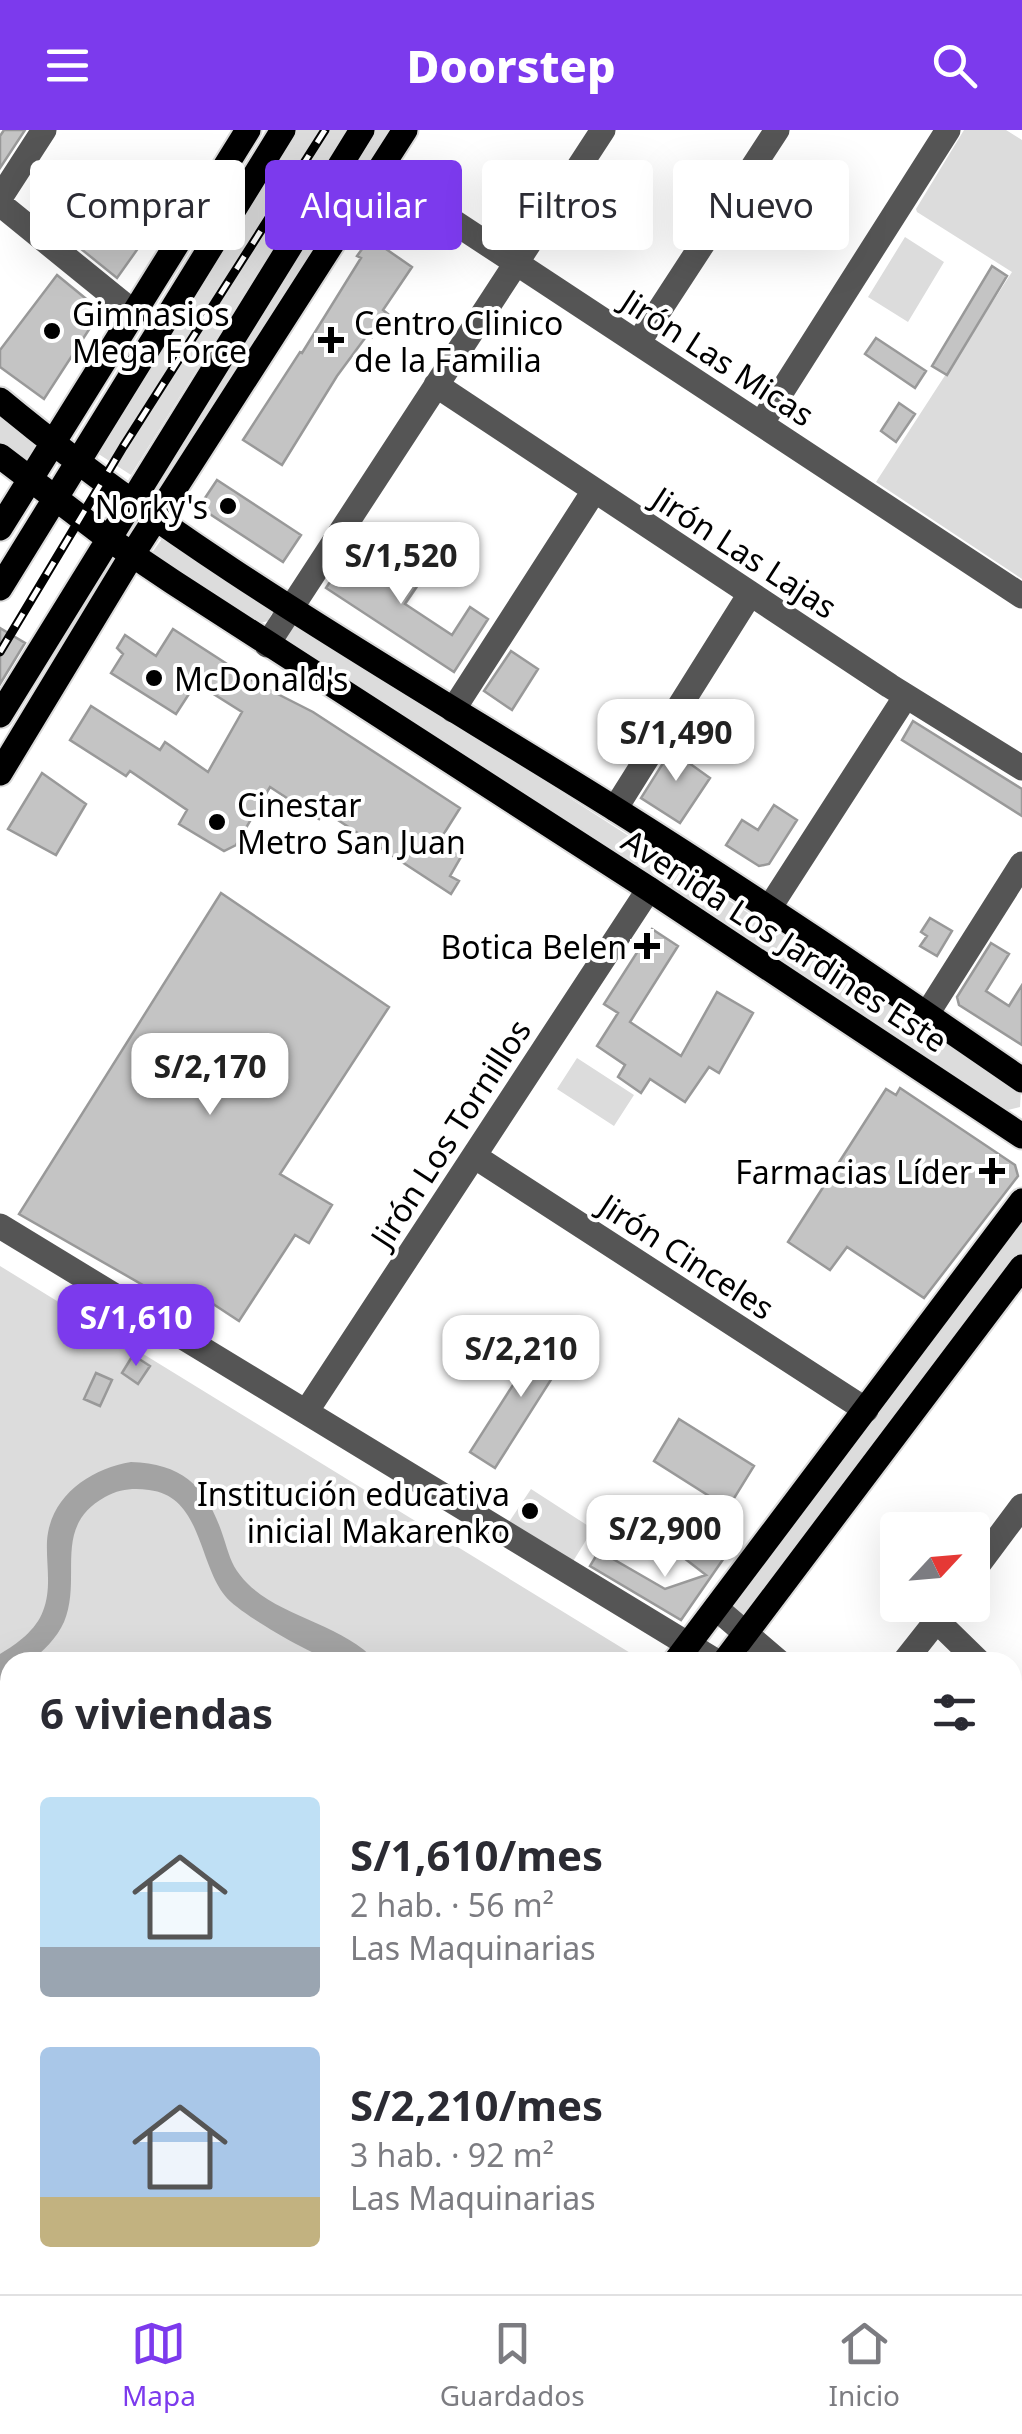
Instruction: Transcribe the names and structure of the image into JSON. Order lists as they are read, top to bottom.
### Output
{
  "streets": {
    "main road": ["Avenida Los Jardines Este"],
    "street": [
      "Jirón Las Micas",
      "Jirón Las Lajas",
      "Jirón Los Tornillos",
      "Jirón Cinceles"
    ]
  },
  "crossings": [
    ["Avenida Los Jardines Este", "Jirón Los Tornillos"],
    ["Jirón Los Tornillos", "Jirón Cinceles"]
  ],
  "places": {
    "other": [
      "Gimnasios Mega Force",
      "Norky's",
      "McDonald's",
      "Cinestar Metro San Juan",
      "Institución educativa inicial Makarenko"
    ],
    "health": ["Centro Clinico de la Familia", "Botica Belen", "Farmacias Líder"]
  },
  "north": "top right",
  "page": {
    "header": "Doorstep",
    "chip": [
      "Comprar",
      "Alquilar",
      "Filtros",
      "Nuevo"
    ],
    "price": [
      "S/1,520",
      "S/1,490",
      "S/2,170",
      "S/1,610",
      "S/2,210",
      "S/2,900"
    ],
    "heading": "6 viviendas",
    "list": [
      {
        "name": "S/1,610/mes",
        "note": "2 hab. · 56 m² · Las Maquinarias"
      },
      {
        "name": "S/2,210/mes",
        "note": "3 hab. · 92 m² · Las Maquinarias"
      }
    ],
    "tabs": ["Mapa", "Guardados", "Inicio"]
  }
}
